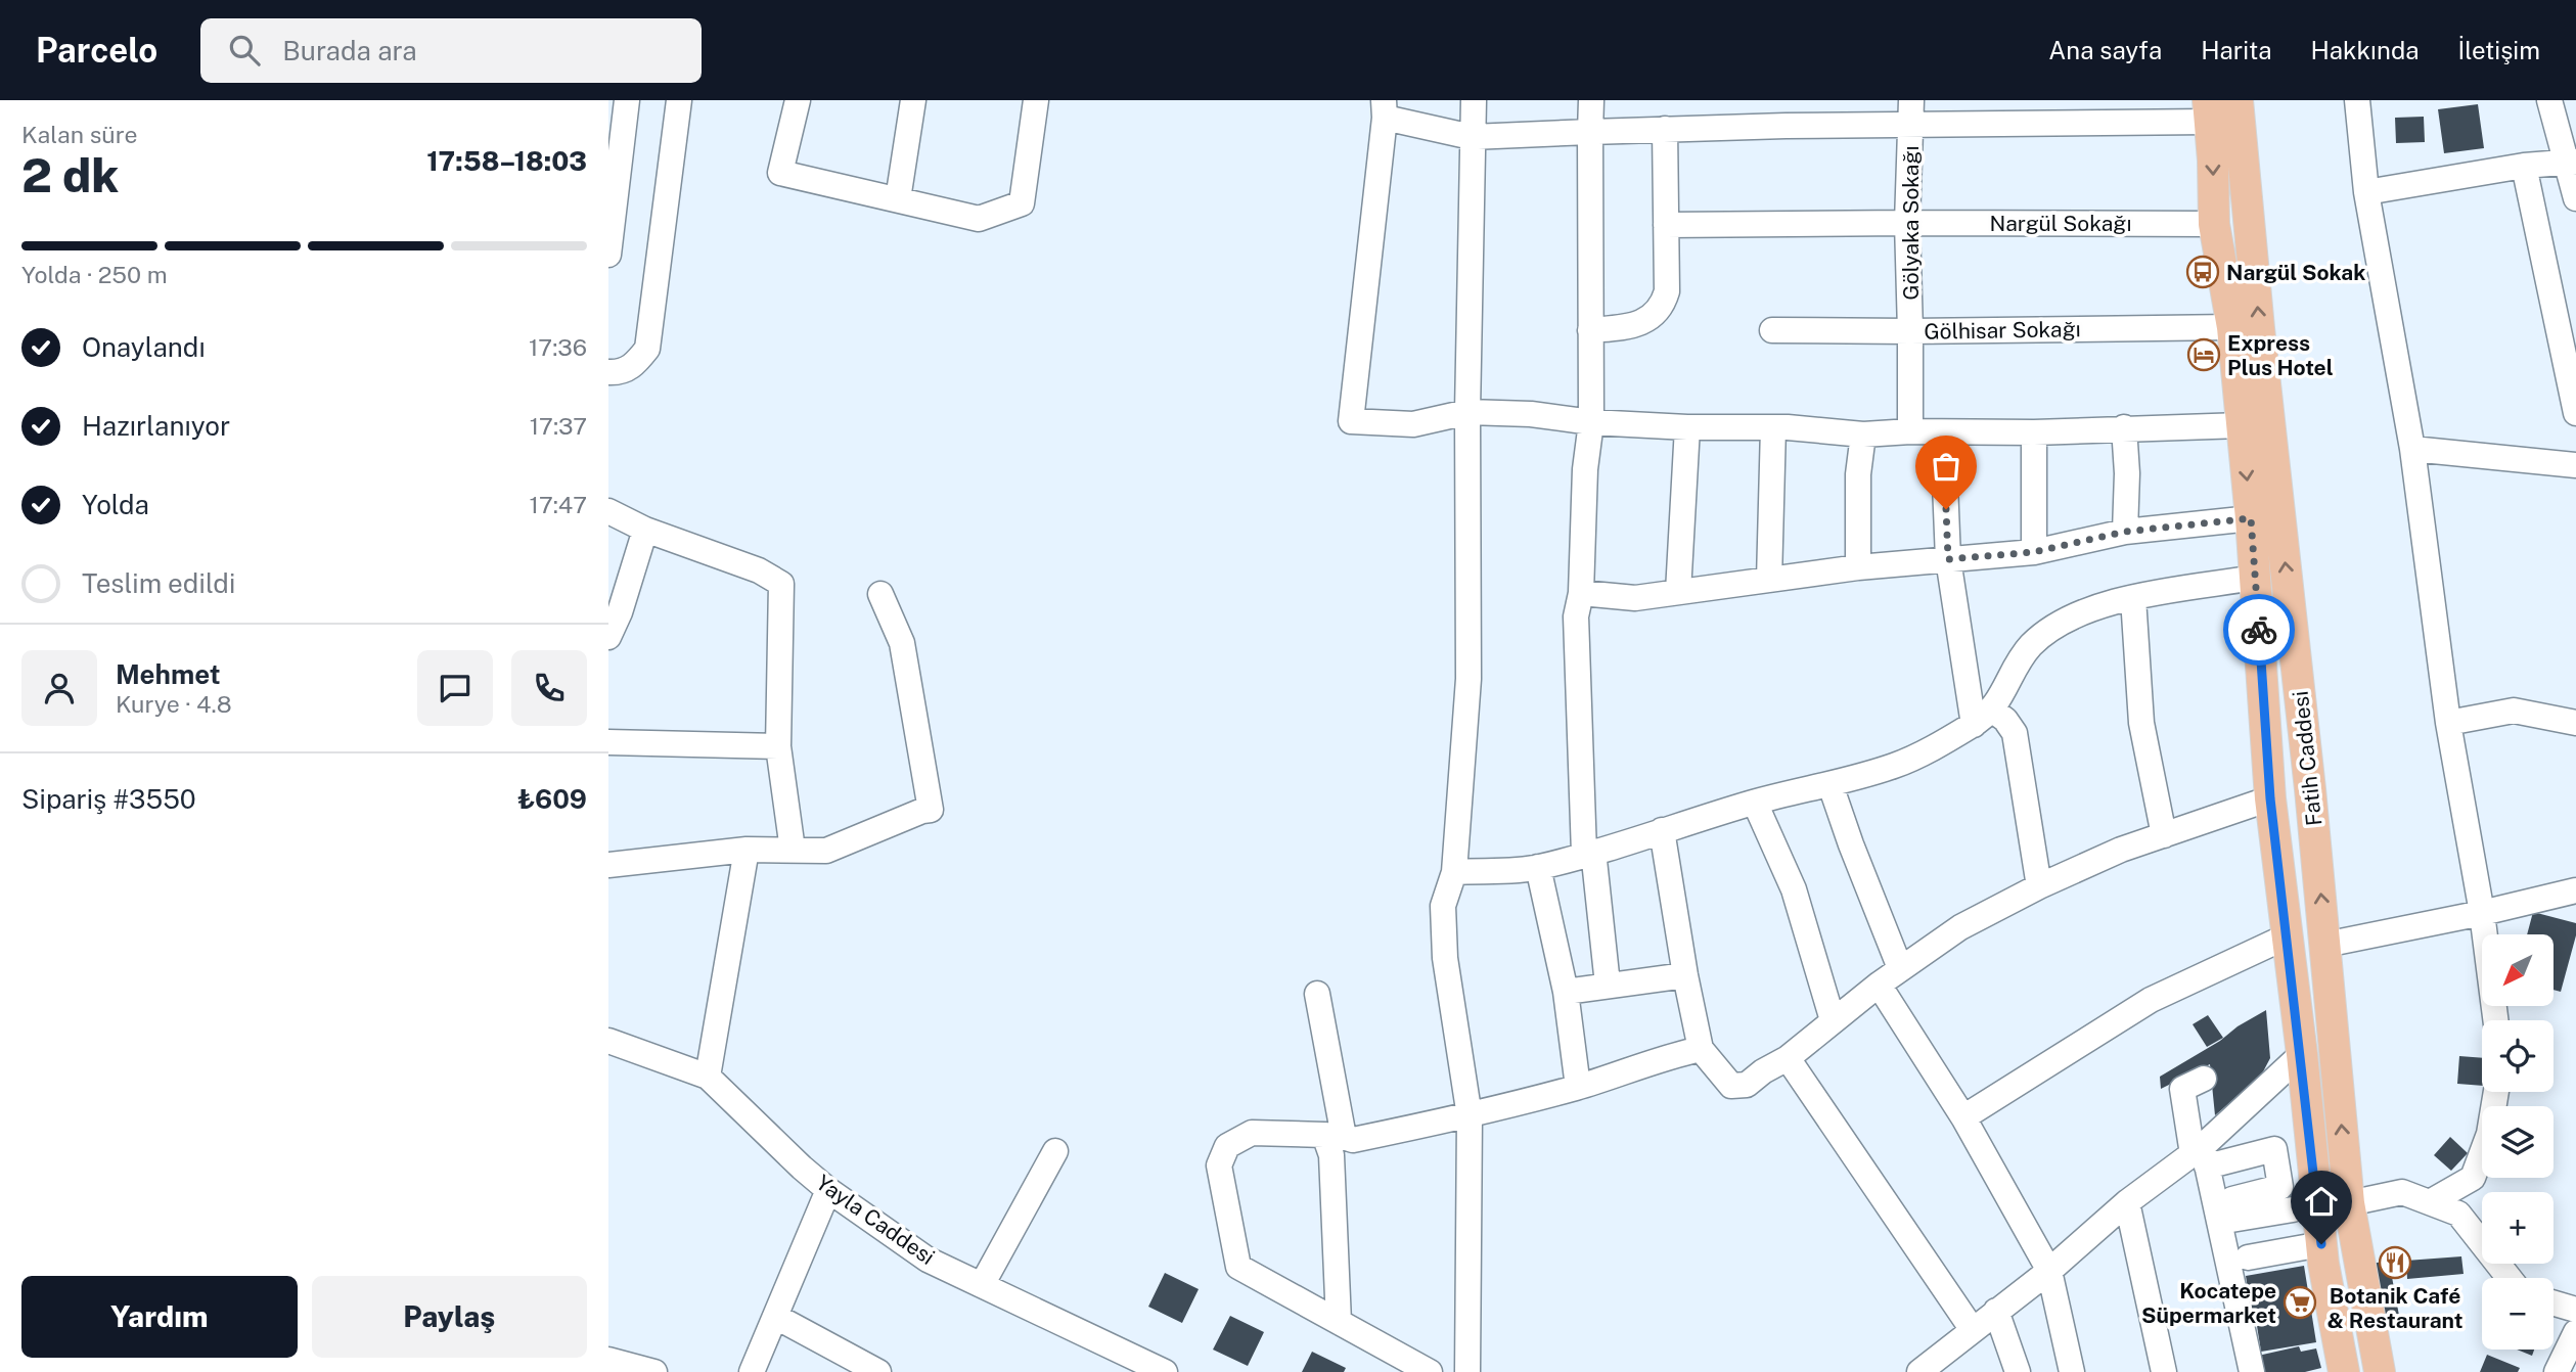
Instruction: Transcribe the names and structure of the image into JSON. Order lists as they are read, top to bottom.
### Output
{
  "streets": {
    "main road": ["Fatih Caddesi"],
    "street": [
      "Gölyaka Sokağı",
      "Nargül Sokağı",
      "Gölhisar Sokağı",
      "Yayla Caddesi"
    ]
  },
  "crossings": [
    ["Gölyaka Sokağı", "Nargül Sokağı"],
    ["Gölyaka Sokağı", "Gölhisar Sokağı"],
    ["Nargül Sokağı", "Fatih Caddesi"],
    ["Gölhisar Sokağı", "Fatih Caddesi"]
  ],
  "places": {
    "bus stop": ["Nargül Sokak"],
    "hotel": ["Express Plus Hotel"],
    "restaurant": ["Botanik Café & Restaurant"],
    "supermarket": ["Kocatepe Süpermarket"]
  },
  "north": "bottom left",
  "page": {
    "header": "Parcelo",
    "search": "Burada ara",
    "nav": [
      "Ana sayfa",
      "Harita",
      "Hakkında",
      "İletişim"
    ],
    "heading": ["2 dk", "Kalan süre", "17:58–18:03"],
    "panel": [
      "Mehmet",
      "Kurye · 4.8",
      "Sipariş #3550",
      "₺609"
    ],
    "bar": "Yolda · 250 m",
    "list": [
      ["Onaylandı", "17:36"],
      ["Hazırlanıyor", "17:37"],
      ["Yolda", "17:47"],
      "Teslim edildi"
    ],
    "map_buttons": ["+", "−"],
    "buttons": ["Yardım", "Paylaş"]
  }
}
